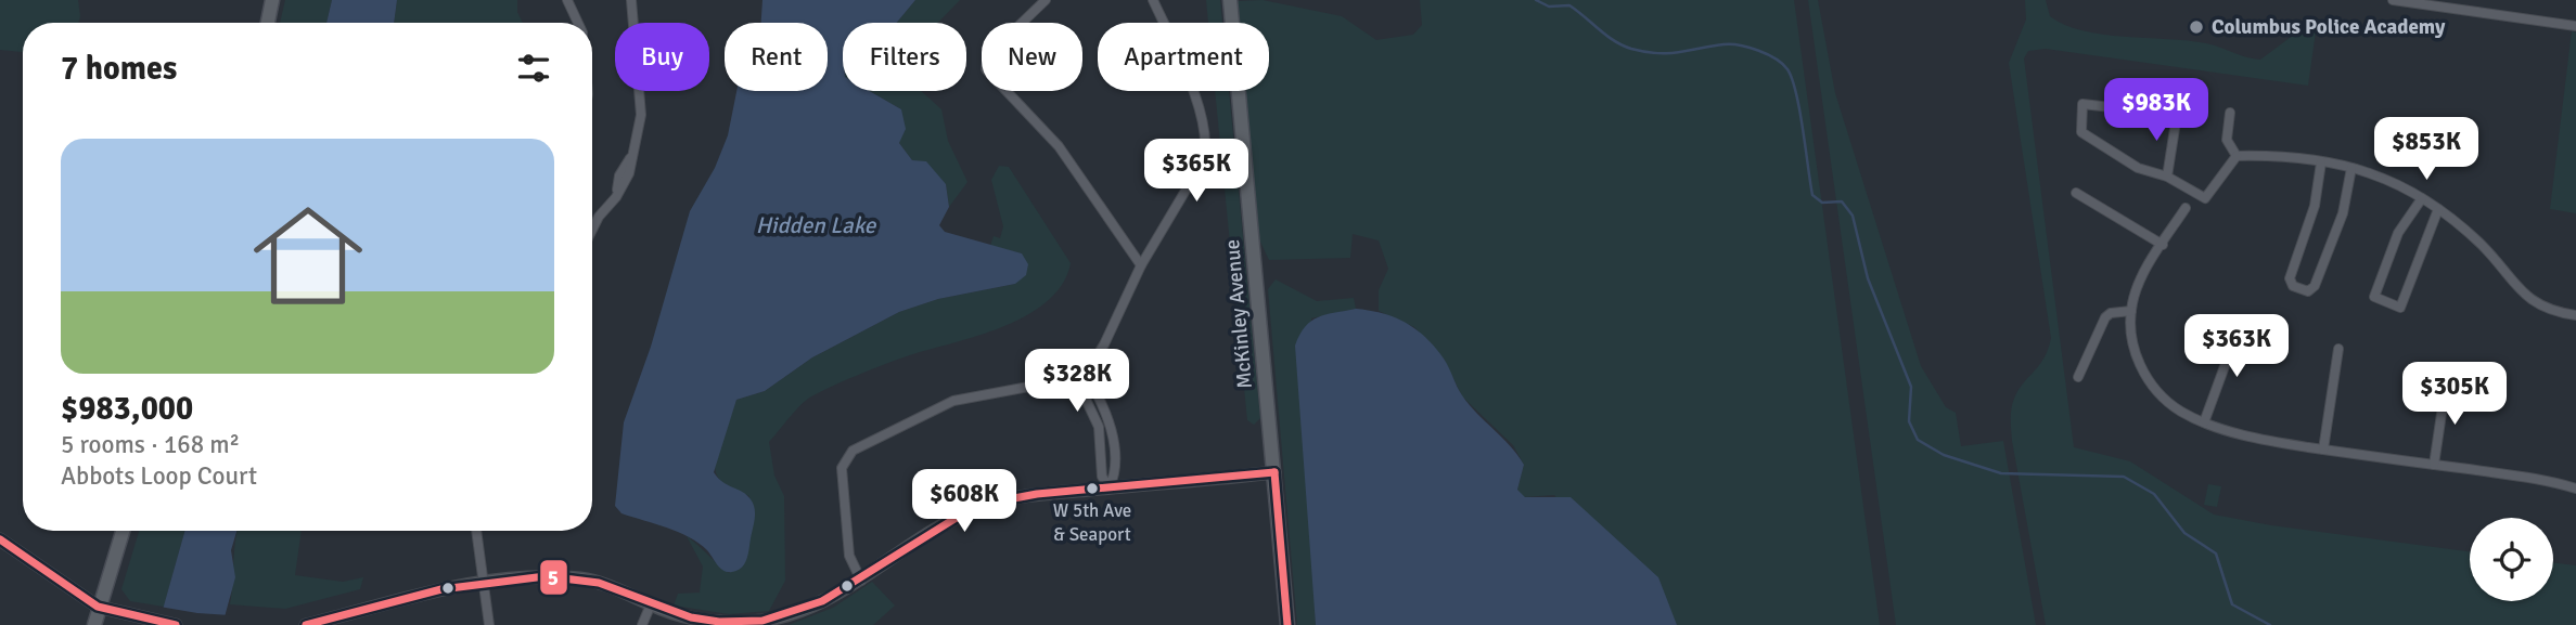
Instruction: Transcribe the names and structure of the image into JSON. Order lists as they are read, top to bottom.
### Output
{
  "streets": {
    "main road": ["McKinley Avenue"]
  },
  "water": ["Hidden Lake"],
  "places": ["Columbus Police Academy", "W 5th Ave & Seaport"],
  "lines": ["transit line 5"],
  "page": {
    "chip": [
      "Buy",
      "Rent",
      "Filters",
      "New",
      "Apartment"
    ],
    "heading": "7 homes",
    "price": [
      "$983K",
      "$853K",
      "$365K",
      "$363K",
      "$328K",
      "$305K",
      "$608K"
    ],
    "list": [
      {
        "name": "$983,000",
        "note": "5 rooms · 168 m² · Abbots Loop Court"
      }
    ]
  }
}
